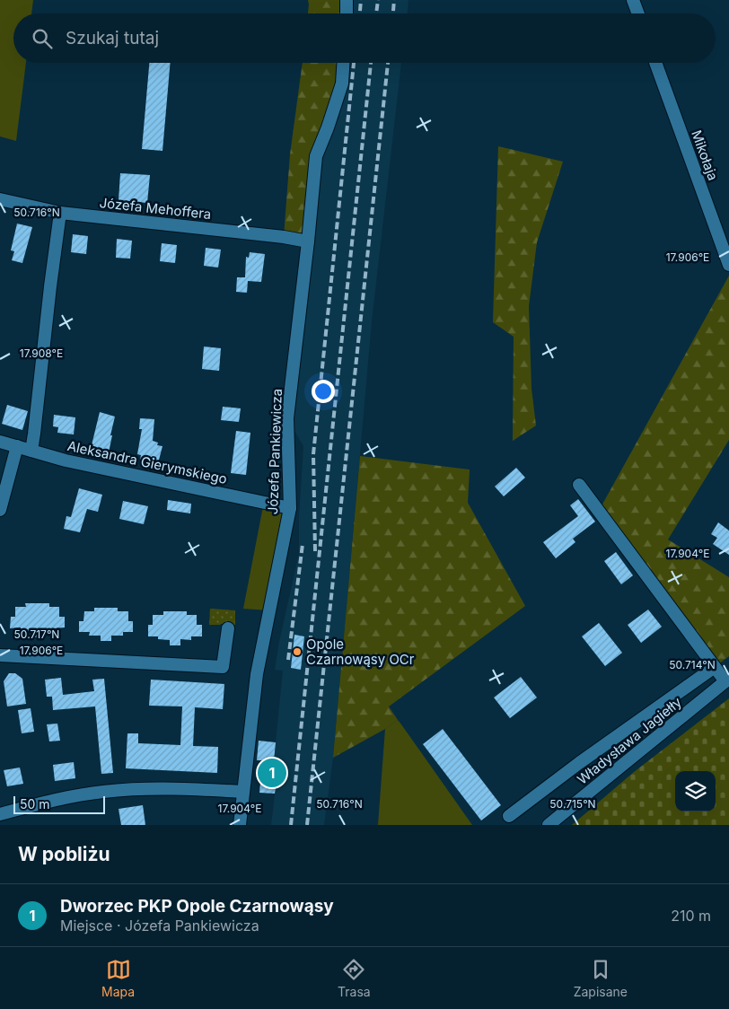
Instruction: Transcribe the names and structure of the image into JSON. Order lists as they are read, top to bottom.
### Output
{
  "streets": {
    "street": [
      "Mikołaja",
      "Józefa Mehoffera",
      "Józefa Pankiewicza",
      "Aleksandra Gierymskiego",
      "Władysława Jagiełły"
    ]
  },
  "crossings": [
    ["Józefa Mehoffera", "Józefa Pankiewicza"],
    ["Józefa Pankiewicza", "Aleksandra Gierymskiego"]
  ],
  "places": ["Opole Czarnowąsy OCr"],
  "scale_bar": "50 m",
  "page": {
    "search": "Szukaj tutaj",
    "pins": "1",
    "scale": "50 m",
    "heading": "W pobliżu",
    "list": [
      {
        "mark": "1",
        "name": "Dworzec PKP Opole Czarnowąsy",
        "note": "Miejsce · Józefa Pankiewicza",
        "value": "210 m"
      }
    ],
    "nav": ["Mapa", "Trasa", "Zapisane"]
  },
  "coordinates": [
    "50.716°N",
    "17.906°E",
    "17.908°E",
    "17.904°E",
    "50.717°N",
    "50.714°N",
    "50.715°N"
  ]
}
